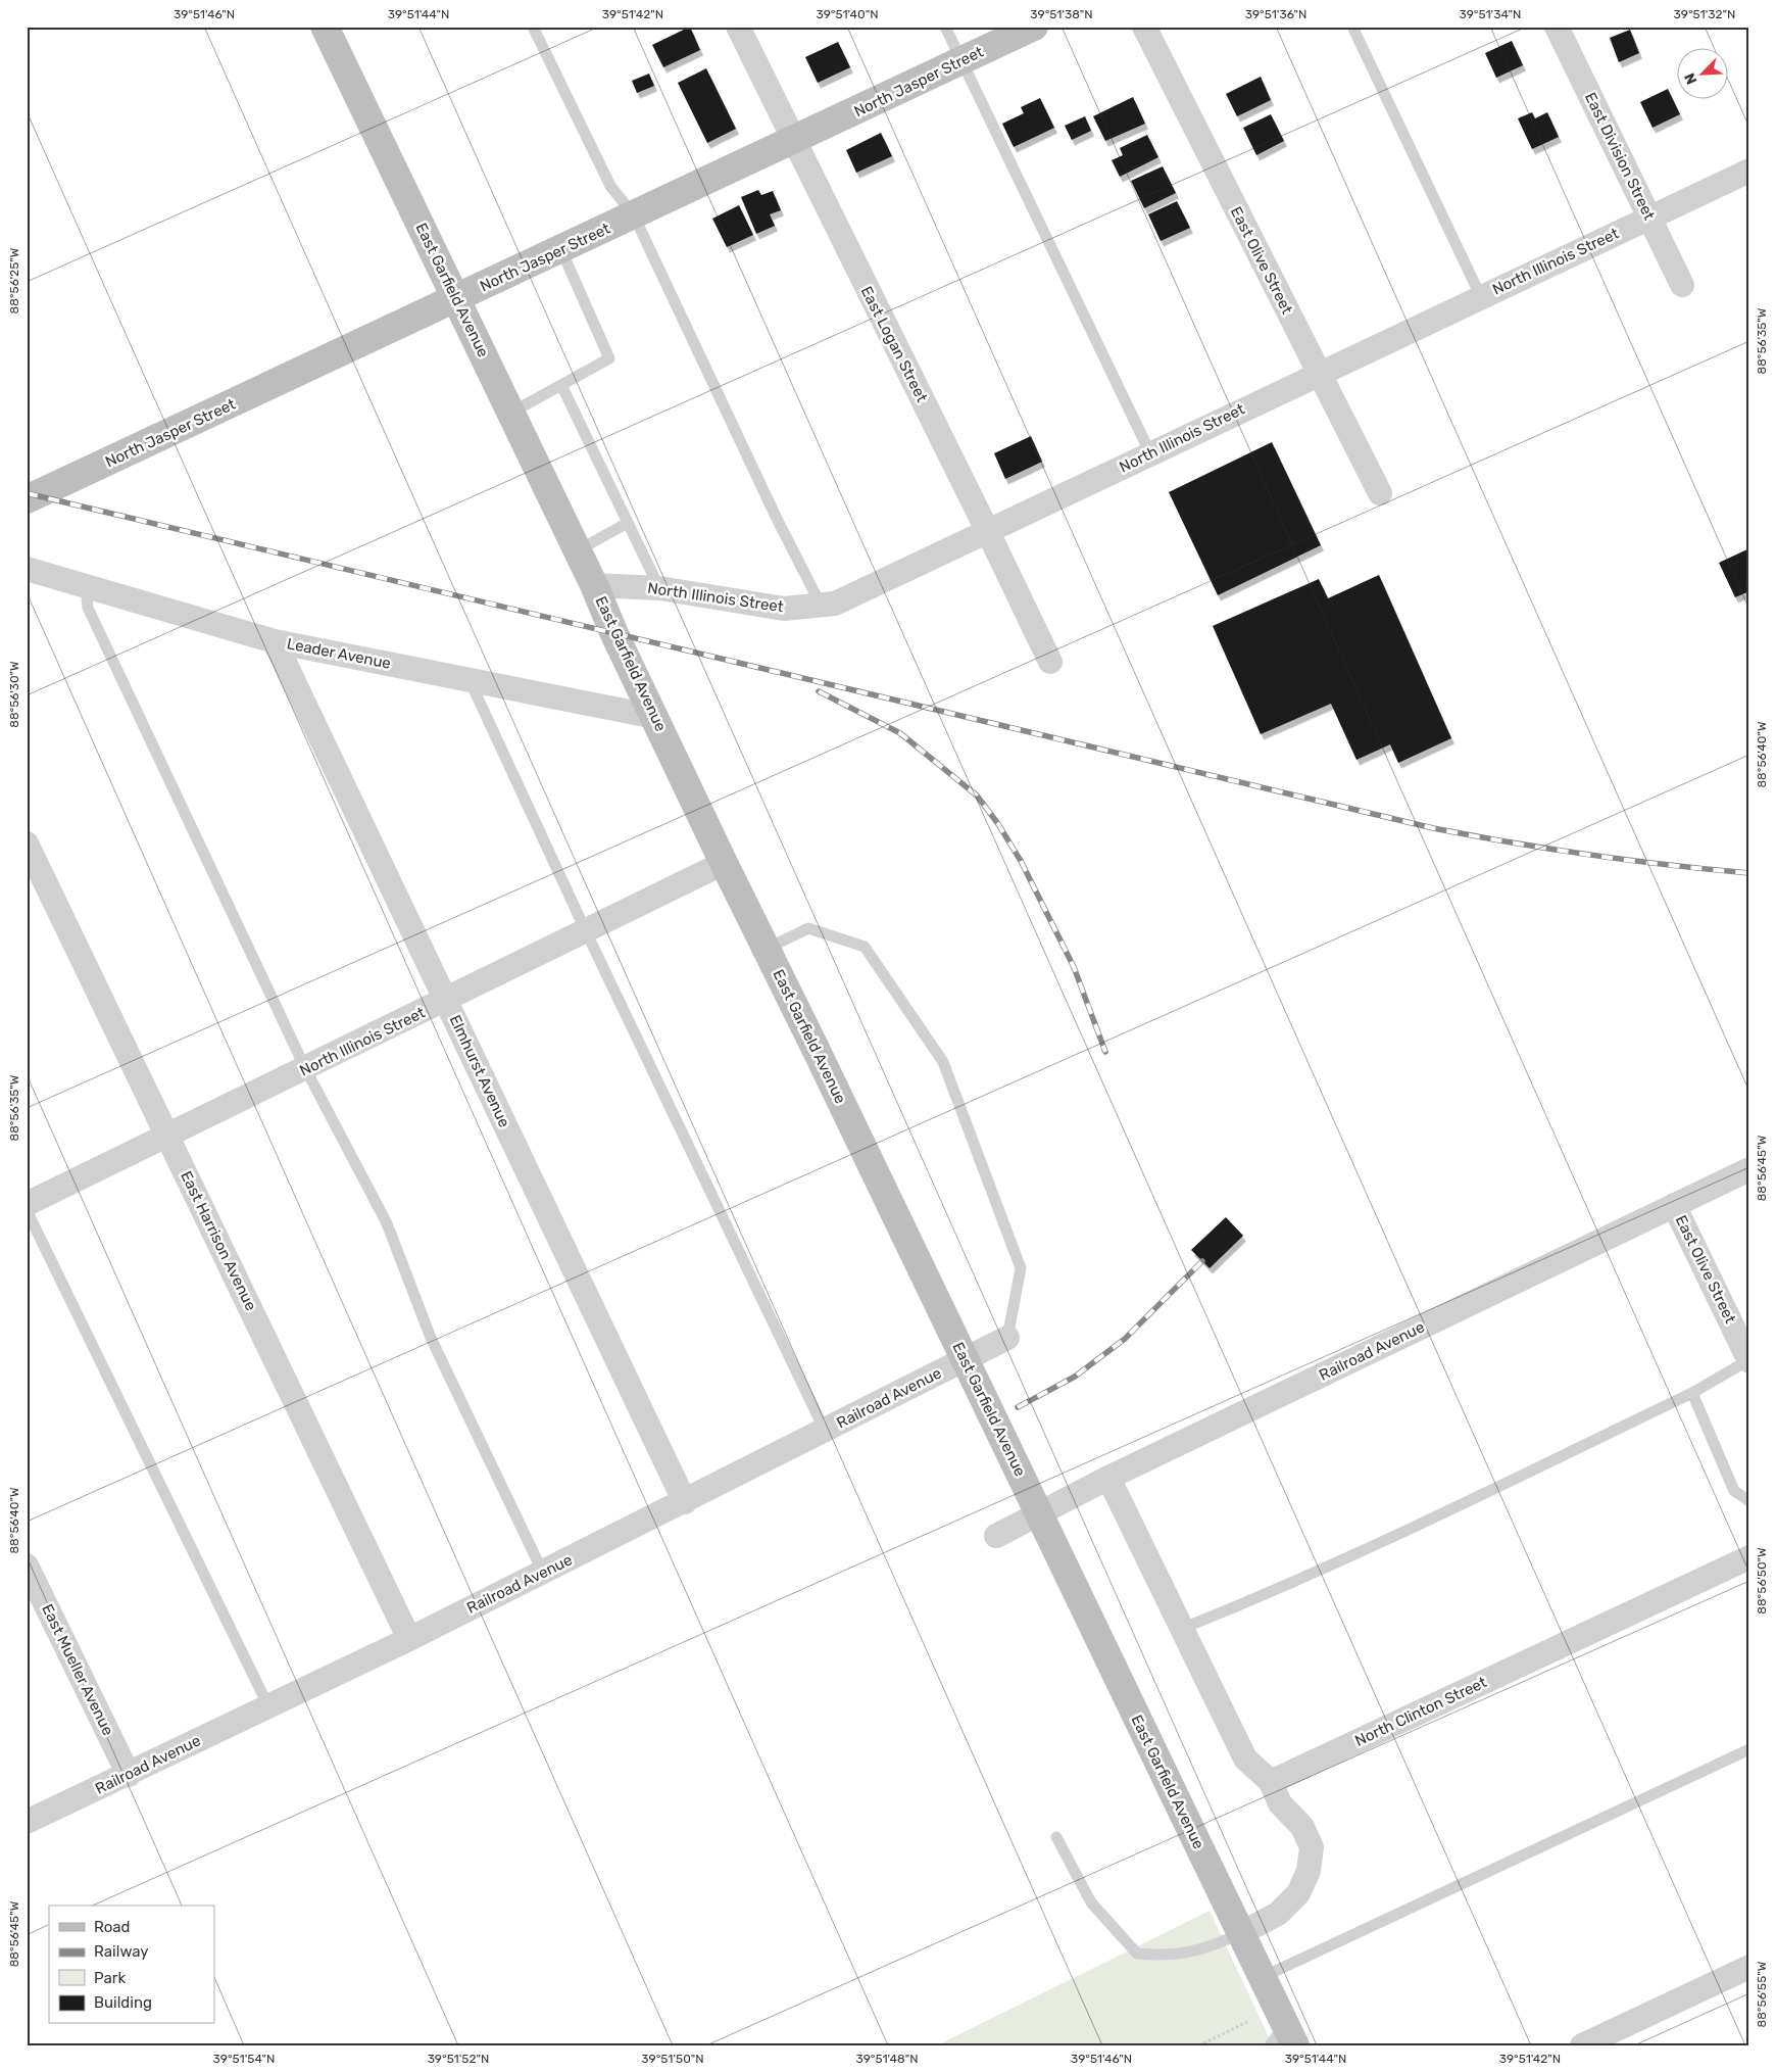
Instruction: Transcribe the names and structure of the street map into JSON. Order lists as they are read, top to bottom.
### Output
{
  "streets": {
    "street": [
      "North Jasper Street",
      "East Division Street",
      "East Olive Street",
      "North Illinois Street",
      "East Garfield Avenue",
      "East Logan Street",
      "Leader Avenue",
      "Elmhurst Avenue",
      "East Harrison Avenue",
      "Railroad Avenue",
      "East Mueller Avenue",
      "North Clinton Street"
    ]
  },
  "crossings": [
    ["North Jasper Street", "East Garfield Avenue"],
    ["North Jasper Street", "East Logan Street"],
    ["East Division Street", "North Illinois Street"],
    ["East Olive Street", "North Illinois Street"],
    ["East Olive Street", "Railroad Avenue"],
    ["North Illinois Street", "East Garfield Avenue"],
    ["North Illinois Street", "East Logan Street"],
    ["North Illinois Street", "Elmhurst Avenue"],
    ["North Illinois Street", "East Harrison Avenue"],
    ["East Garfield Avenue", "Leader Avenue"],
    ["Leader Avenue", "Elmhurst Avenue"],
    ["Elmhurst Avenue", "Railroad Avenue"],
    ["East Harrison Avenue", "Railroad Avenue"],
    ["Railroad Avenue", "East Mueller Avenue"]
  ],
  "legend": [
    "Road",
    "Railway",
    "Park",
    "Building"
  ],
  "north": "bottom left",
  "coordinates": [
    "39°51'46\"N",
    "39°51'44\"N",
    "39°51'42\"N",
    "39°51'40\"N",
    "39°51'38\"N",
    "39°51'36\"N",
    "39°51'34\"N",
    "39°51'32\"N",
    "88°56'25\"W",
    "88°56'35\"W",
    "88°56'30\"W",
    "88°56'40\"W",
    "88°56'45\"W",
    "88°56'50\"W",
    "88°56'55\"W",
    "39°51'54\"N",
    "39°51'52\"N",
    "39°51'50\"N",
    "39°51'48\"N"
  ]
}
